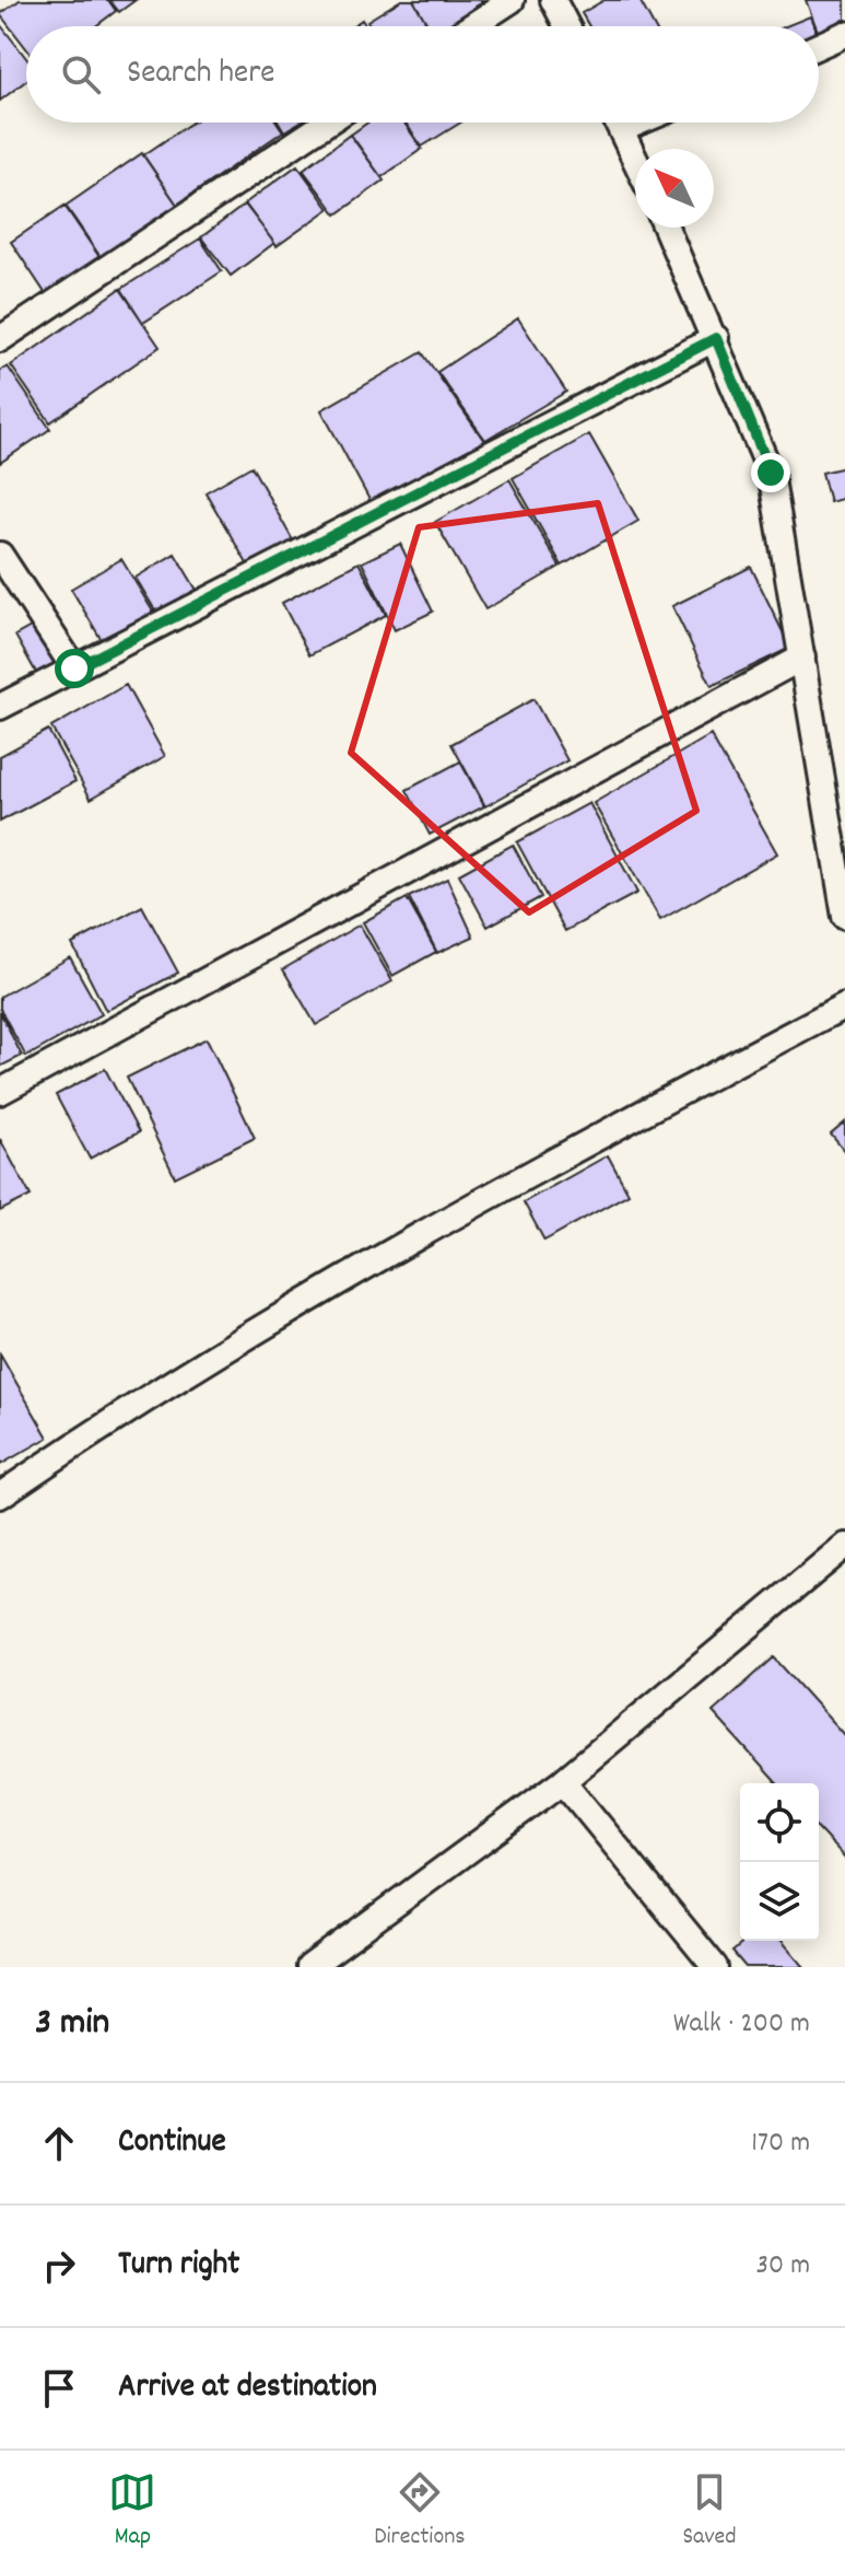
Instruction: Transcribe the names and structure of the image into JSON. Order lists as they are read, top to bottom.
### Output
{
  "north": "top left",
  "page": {
    "search": "Search here",
    "heading": ["3 min", "Walk · 200 m"],
    "list": [
      ["Continue", "170 m"],
      ["Turn right", "30 m"],
      "Arrive at destination"
    ],
    "nav": ["Map", "Directions", "Saved"]
  }
}
